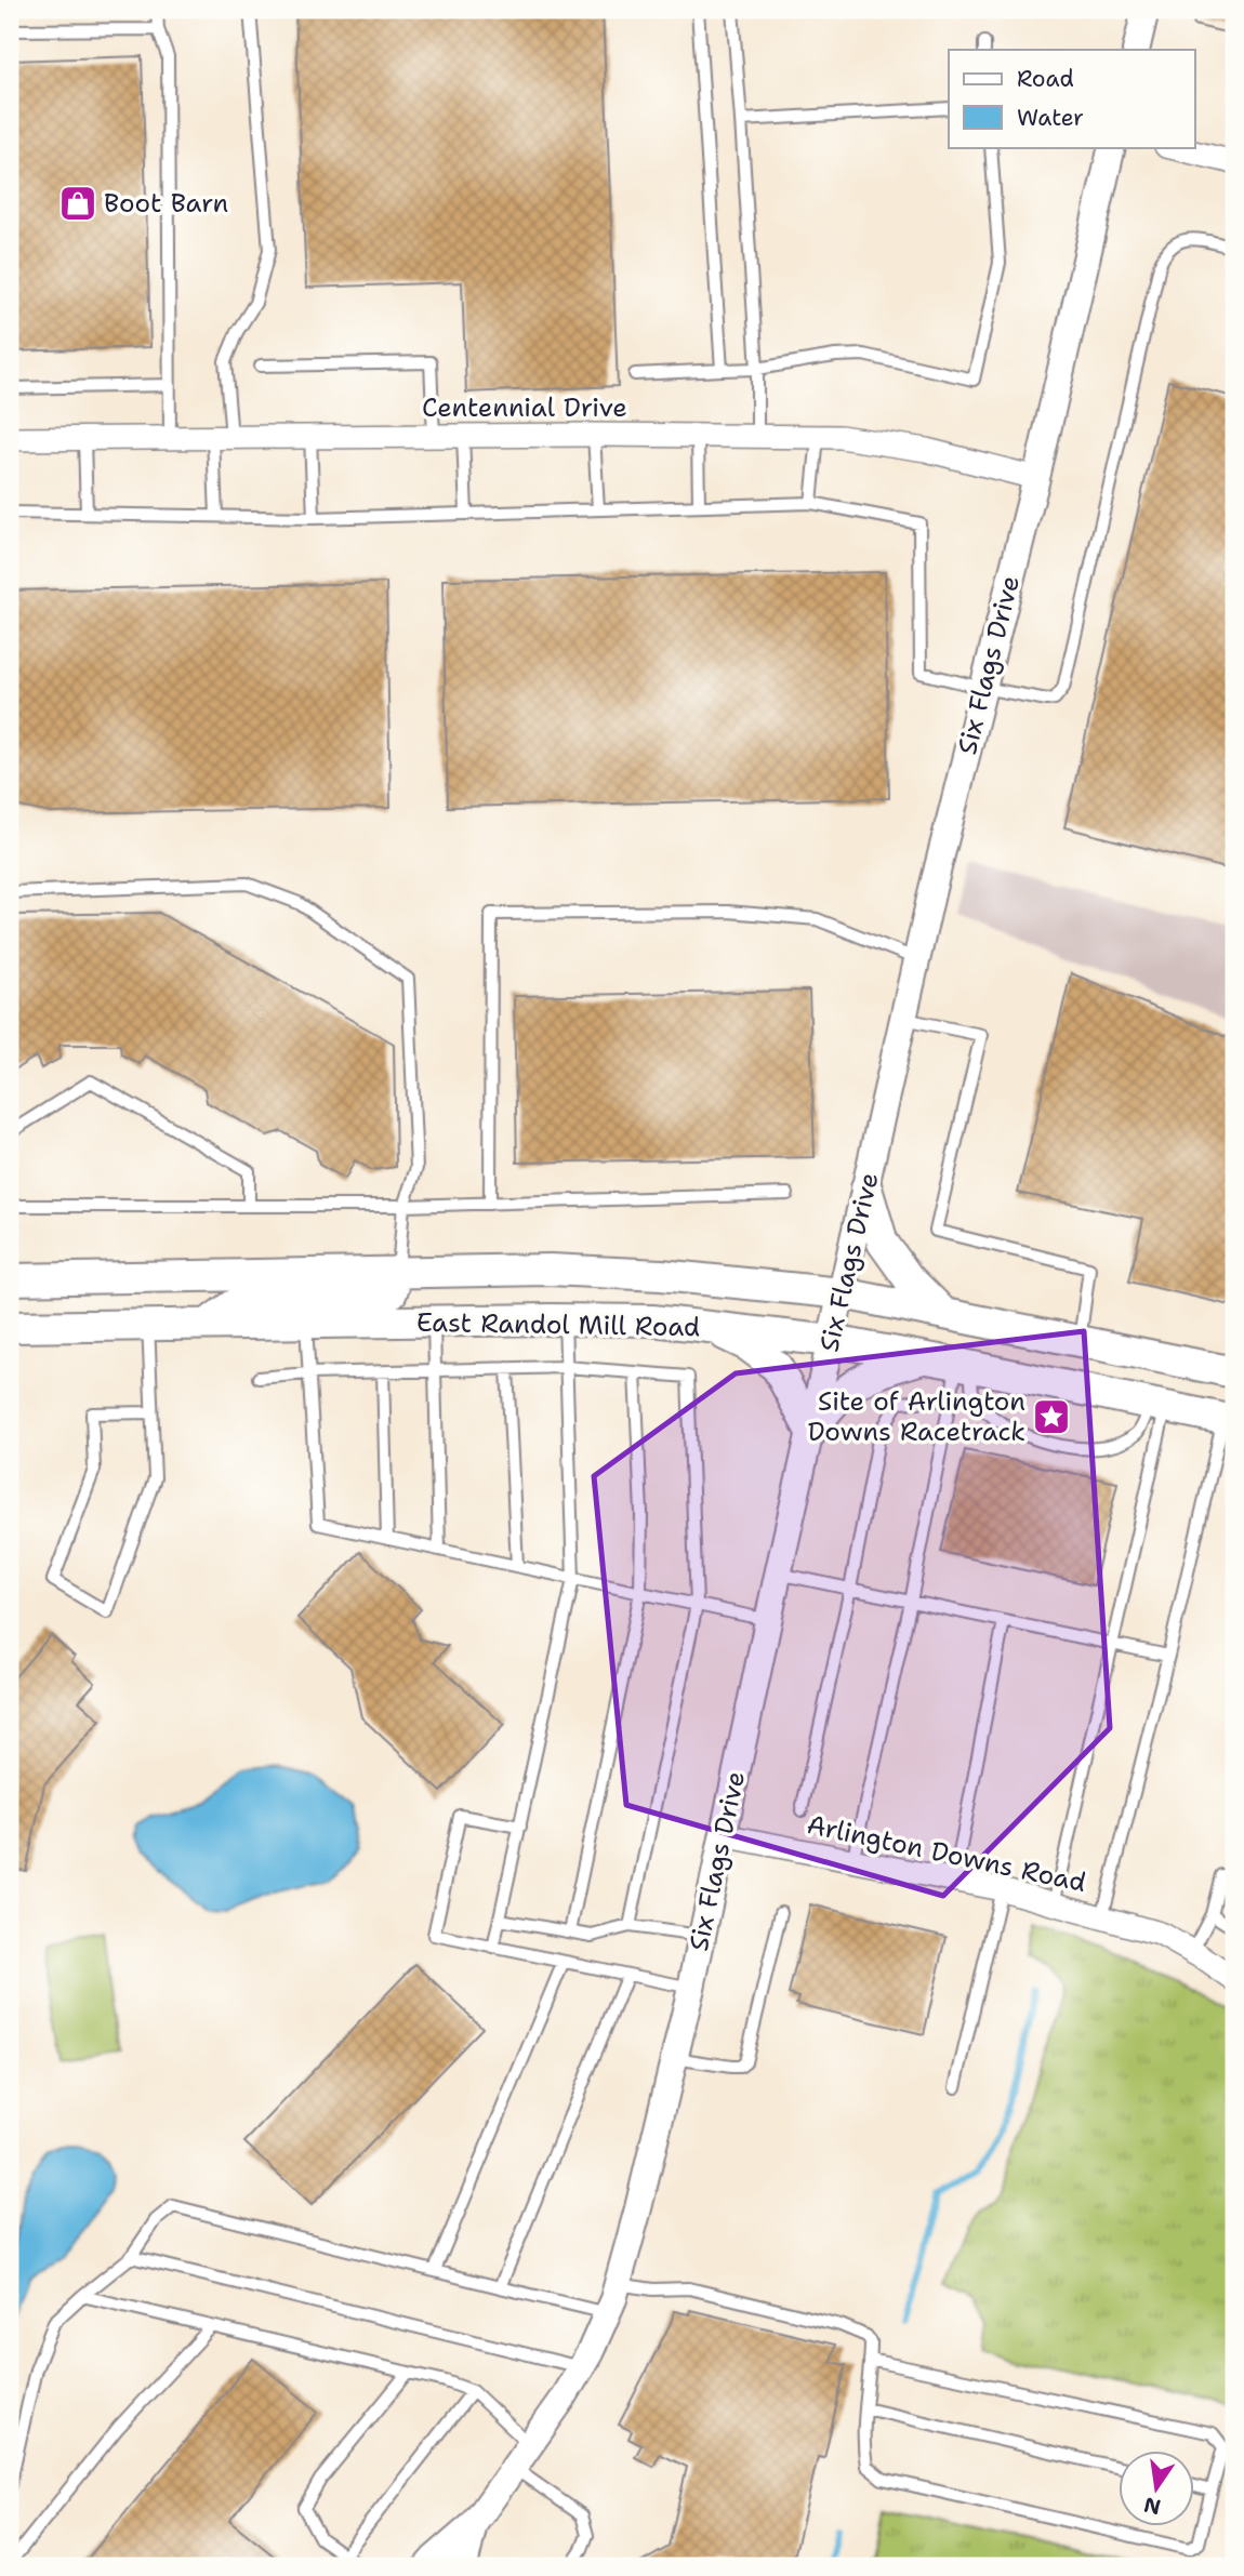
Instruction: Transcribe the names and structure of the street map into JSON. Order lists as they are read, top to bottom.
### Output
{
  "streets": {
    "main road": ["East Randol Mill Road"],
    "street": ["Centennial Drive", "Six Flags Drive", "Arlington Downs Road"]
  },
  "crossings": [
    ["Centennial Drive", "Six Flags Drive"],
    ["Six Flags Drive", "East Randol Mill Road"],
    ["Six Flags Drive", "Arlington Downs Road"]
  ],
  "places": {
    "shop": ["Boot Barn"],
    "place": ["Site of Arlington Downs Racetrack"]
  },
  "legend": ["Road", "Water"],
  "north": "bottom"
}
